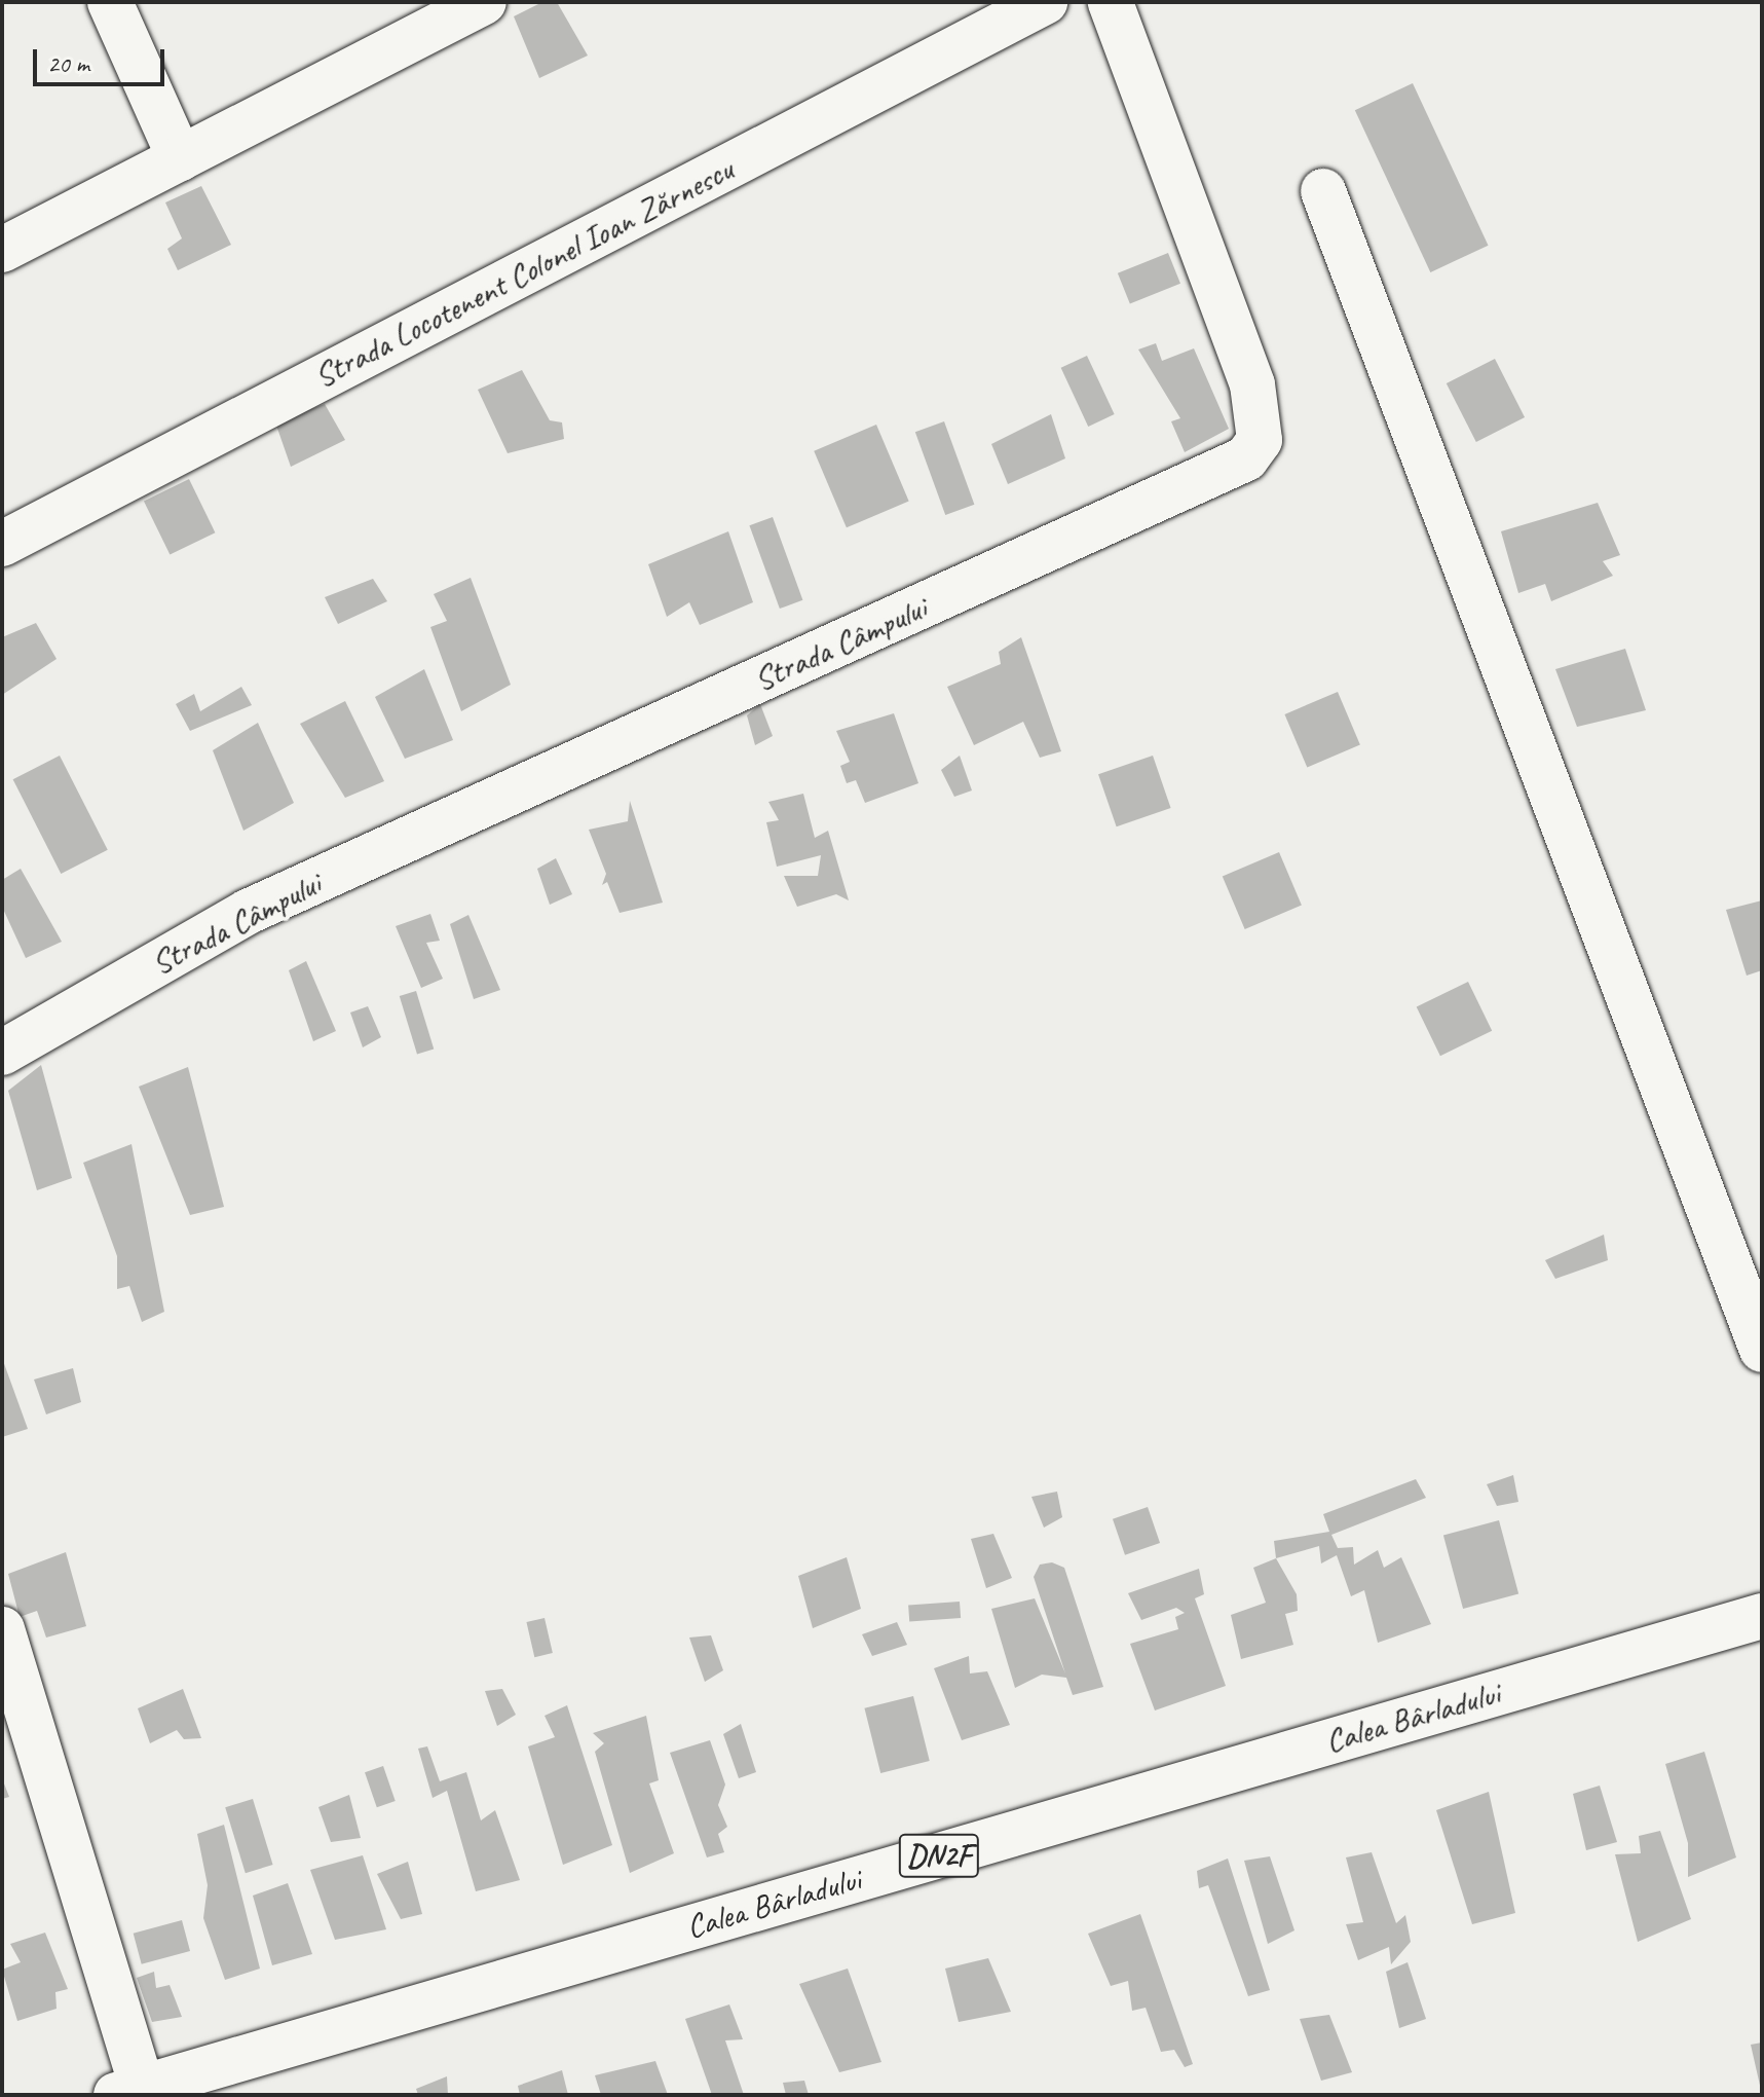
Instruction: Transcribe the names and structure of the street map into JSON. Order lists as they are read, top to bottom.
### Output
{
  "streets": {
    "street": [
      "Strada Locotenent Colonel Ioan Zărnescu",
      "Strada Câmpului",
      "Calea Bârladului",
      "DN2F"
    ]
  },
  "scale_bar": "20 m"
}
